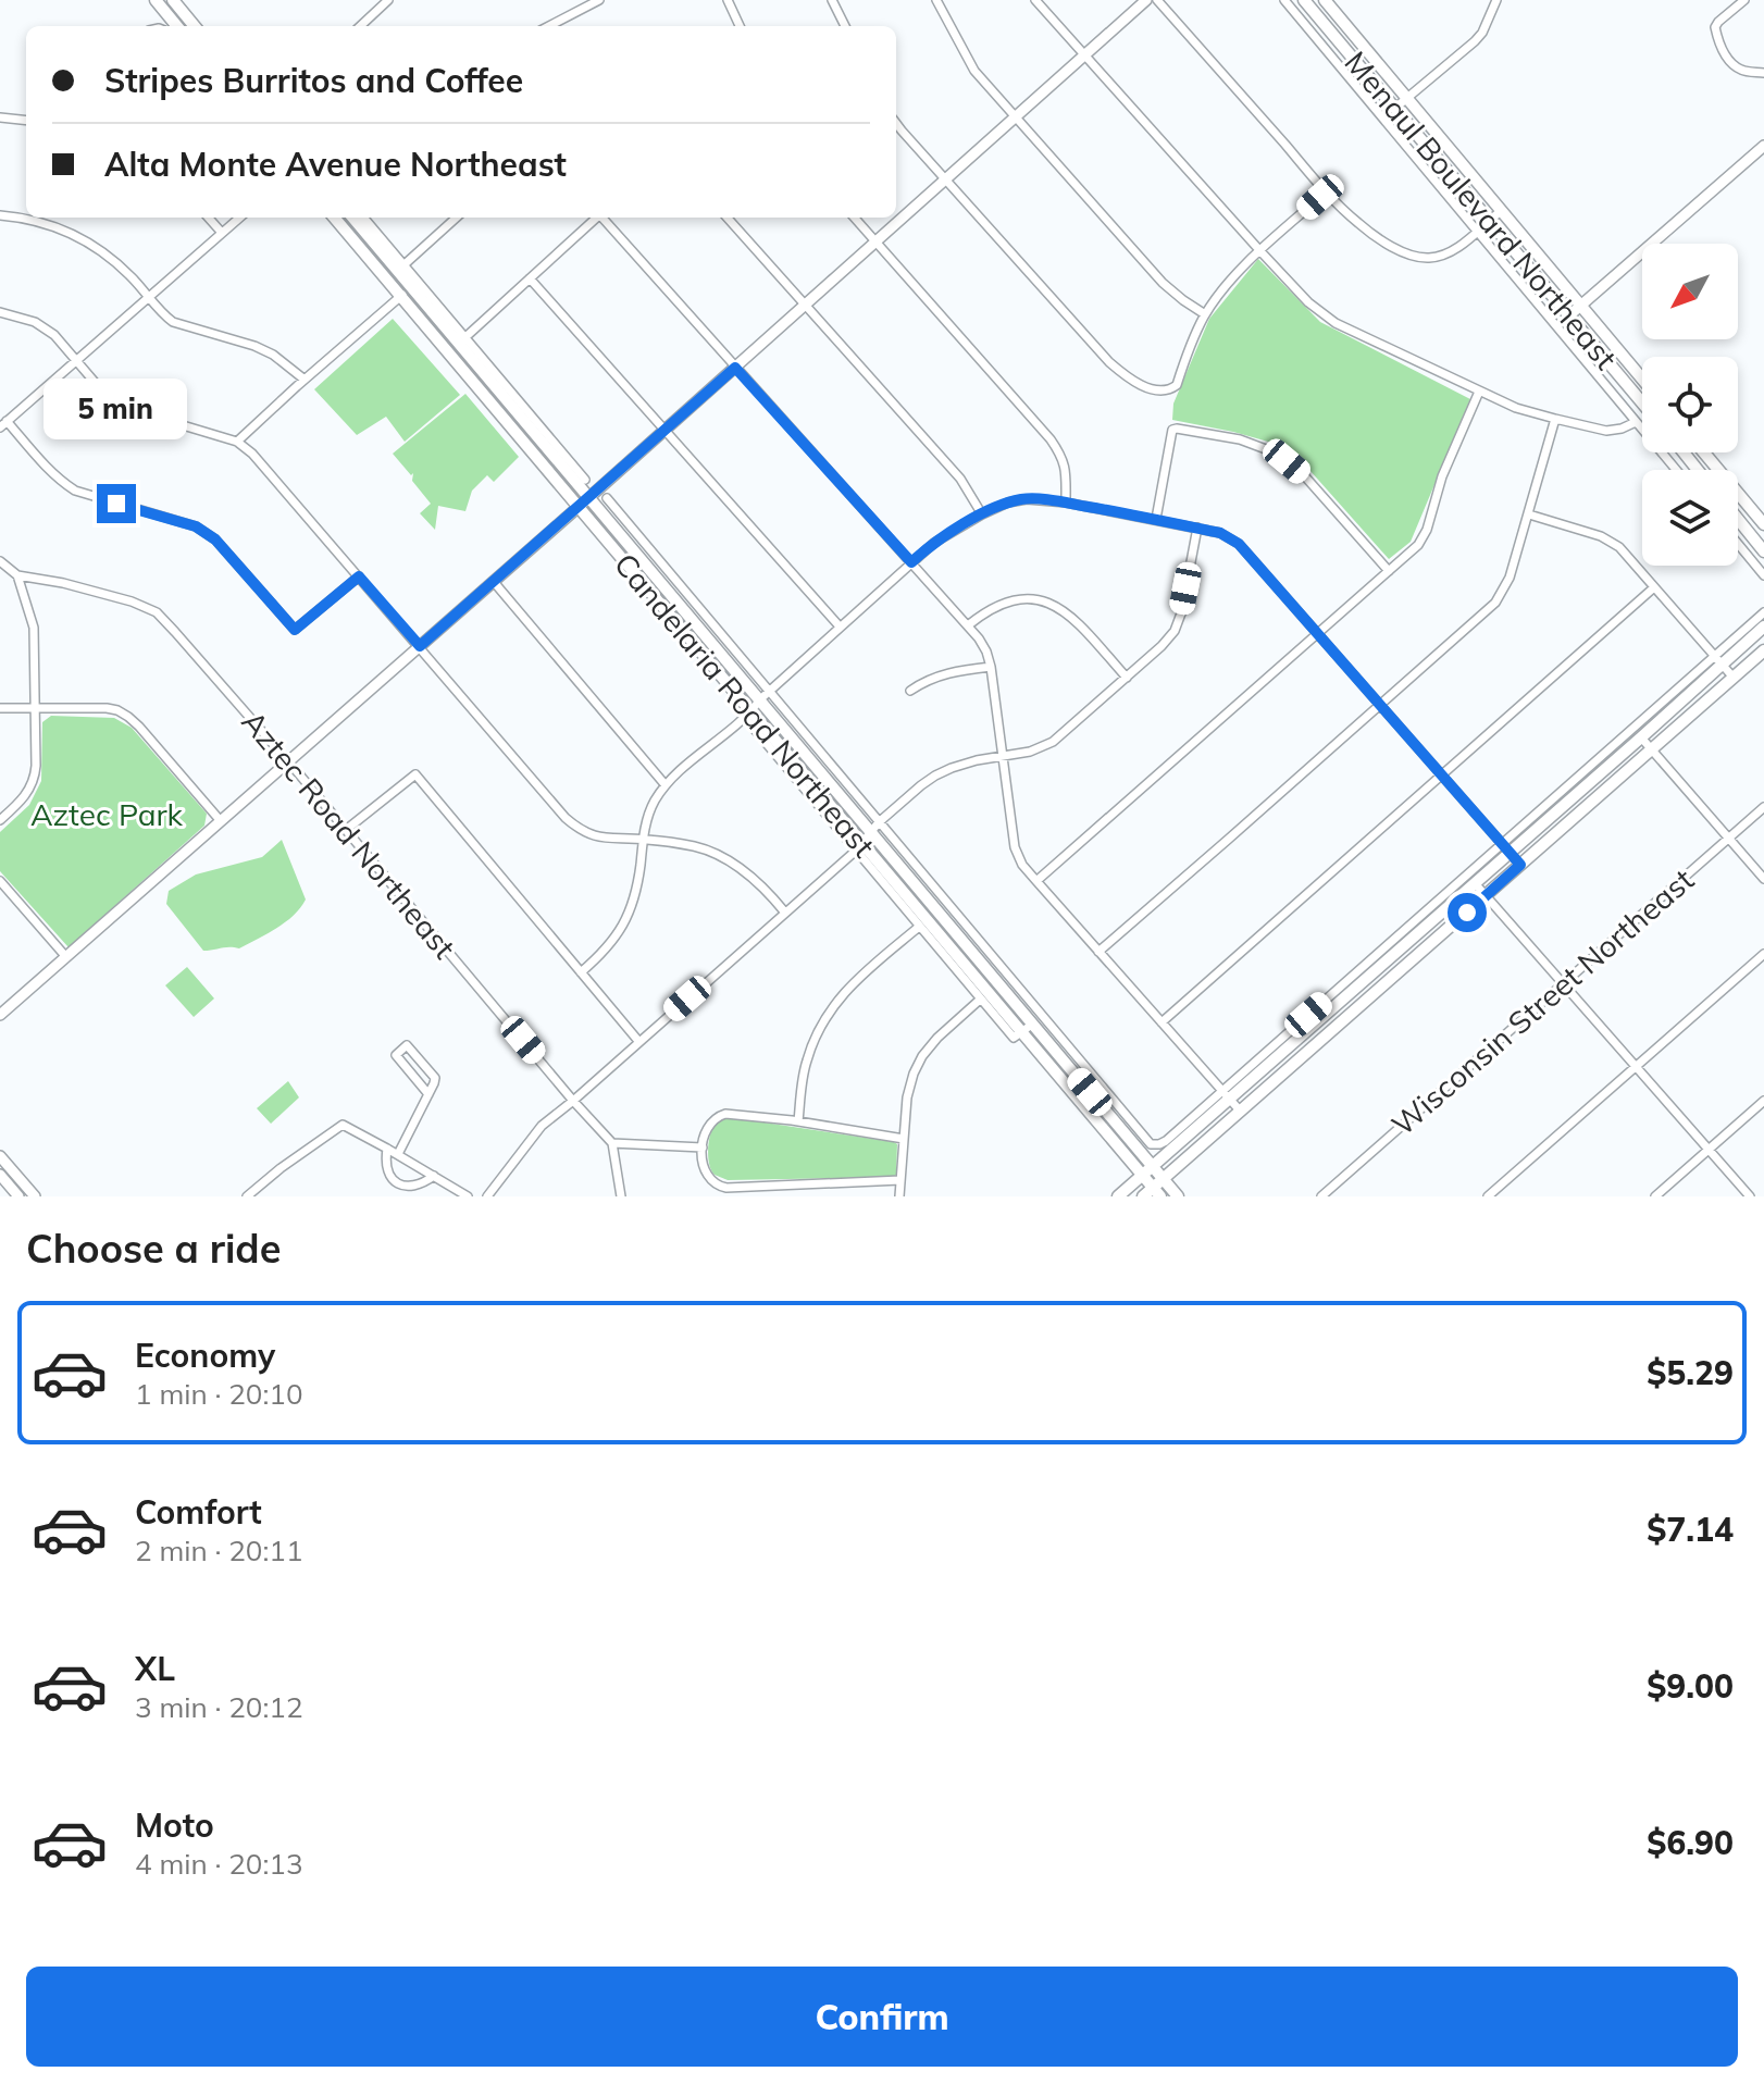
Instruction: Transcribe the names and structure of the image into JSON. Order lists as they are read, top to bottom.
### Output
{
  "streets": {
    "main road": ["Menaul Boulevard Northeast", "Candelaria Road Northeast"],
    "street": ["Aztec Road Northeast", "Wisconsin Street Northeast"]
  },
  "parks": ["Aztec Park"],
  "north": "bottom left",
  "page": {
    "banner": ["Stripes Burritos and Coffee", "Alta Monte Avenue Northeast"],
    "bubble": "5 min",
    "heading": "Choose a ride",
    "list": [
      {
        "name": "Economy",
        "note": "1 min · 20:10",
        "value": "$5.29"
      },
      {
        "name": "Comfort",
        "note": "2 min · 20:11",
        "value": "$7.14"
      },
      {
        "name": "XL",
        "note": "3 min · 20:12",
        "value": "$9.00"
      },
      {
        "name": "Moto",
        "note": "4 min · 20:13",
        "value": "$6.90"
      }
    ],
    "buttons": "Confirm"
  }
}
